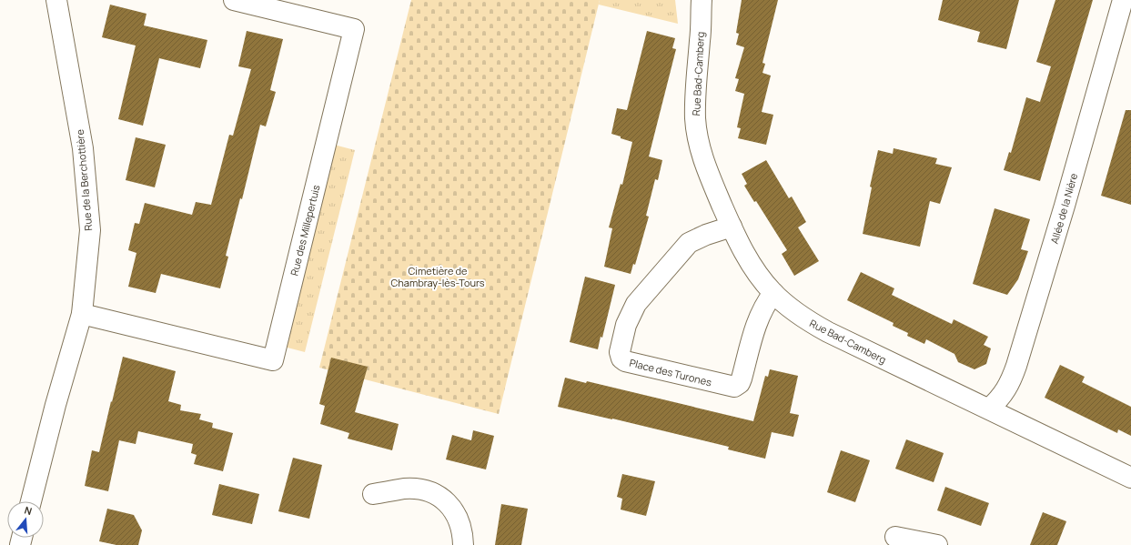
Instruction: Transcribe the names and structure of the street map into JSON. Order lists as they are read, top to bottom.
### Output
{
  "streets": {
    "street": [
      "Rue Bad-Camberg",
      "Rue de la Berchottière",
      "Allée de la Nière",
      "Rue des Millepertuis",
      "Place des Turones"
    ]
  },
  "crossings": [
    ["Rue Bad-Camberg", "Allée de la Nière"],
    ["Rue Bad-Camberg", "Place des Turones"],
    ["Rue de la Berchottière", "Rue des Millepertuis"]
  ],
  "parks": ["Cimetière de Chambray-lès-Tours"],
  "north": "top"
}
